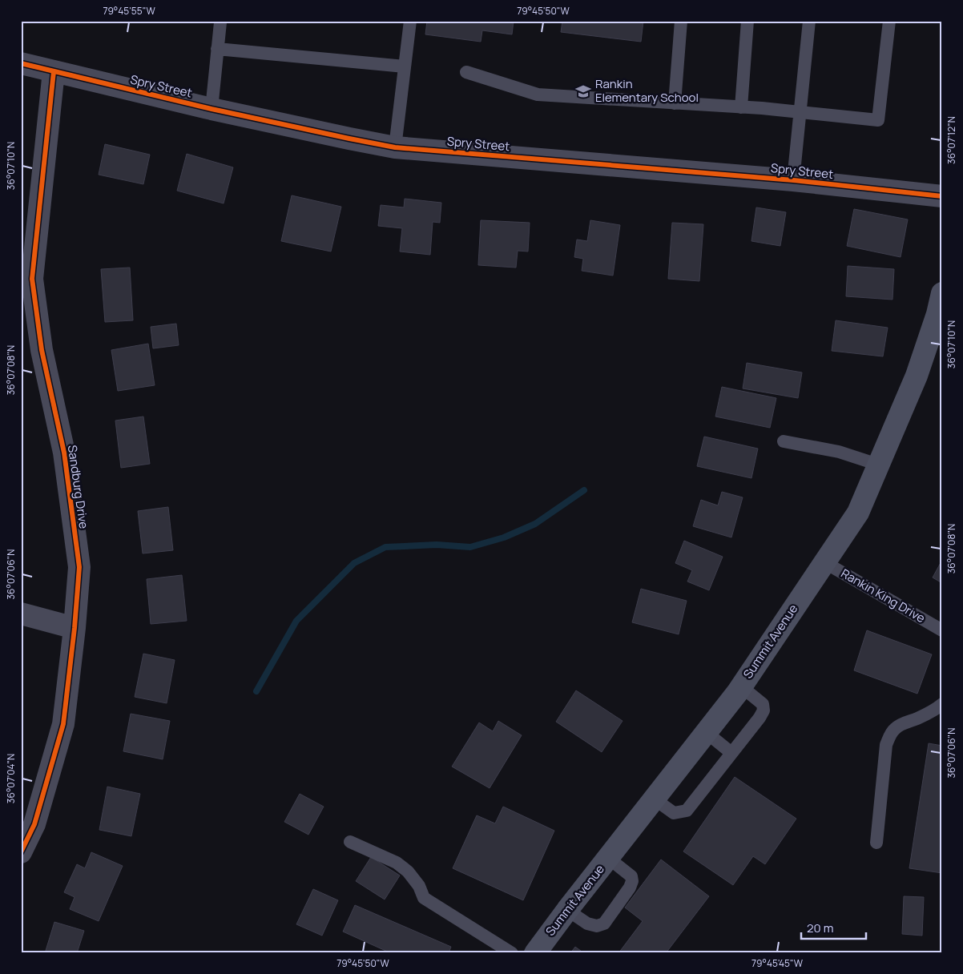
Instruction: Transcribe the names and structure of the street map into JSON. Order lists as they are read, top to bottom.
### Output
{
  "streets": {
    "main road": ["Summit Avenue"],
    "street": ["Spry Street", "Sandburg Drive"],
    "lane": ["Rankin King Drive"]
  },
  "crossings": [
    ["Spry Street", "Sandburg Drive"],
    ["Rankin King Drive", "Summit Avenue"]
  ],
  "places": {
    "school or university": ["Rankin Elementary School"]
  },
  "scale_bar": "20 m",
  "coordinates": [
    "79°45'55\"W",
    "79°45'50\"W",
    "36°07'12\"N",
    "36°07'10\"N",
    "36°07'08\"N",
    "36°07'06\"N",
    "36°07'04\"N",
    "79°45'45\"W"
  ]
}
